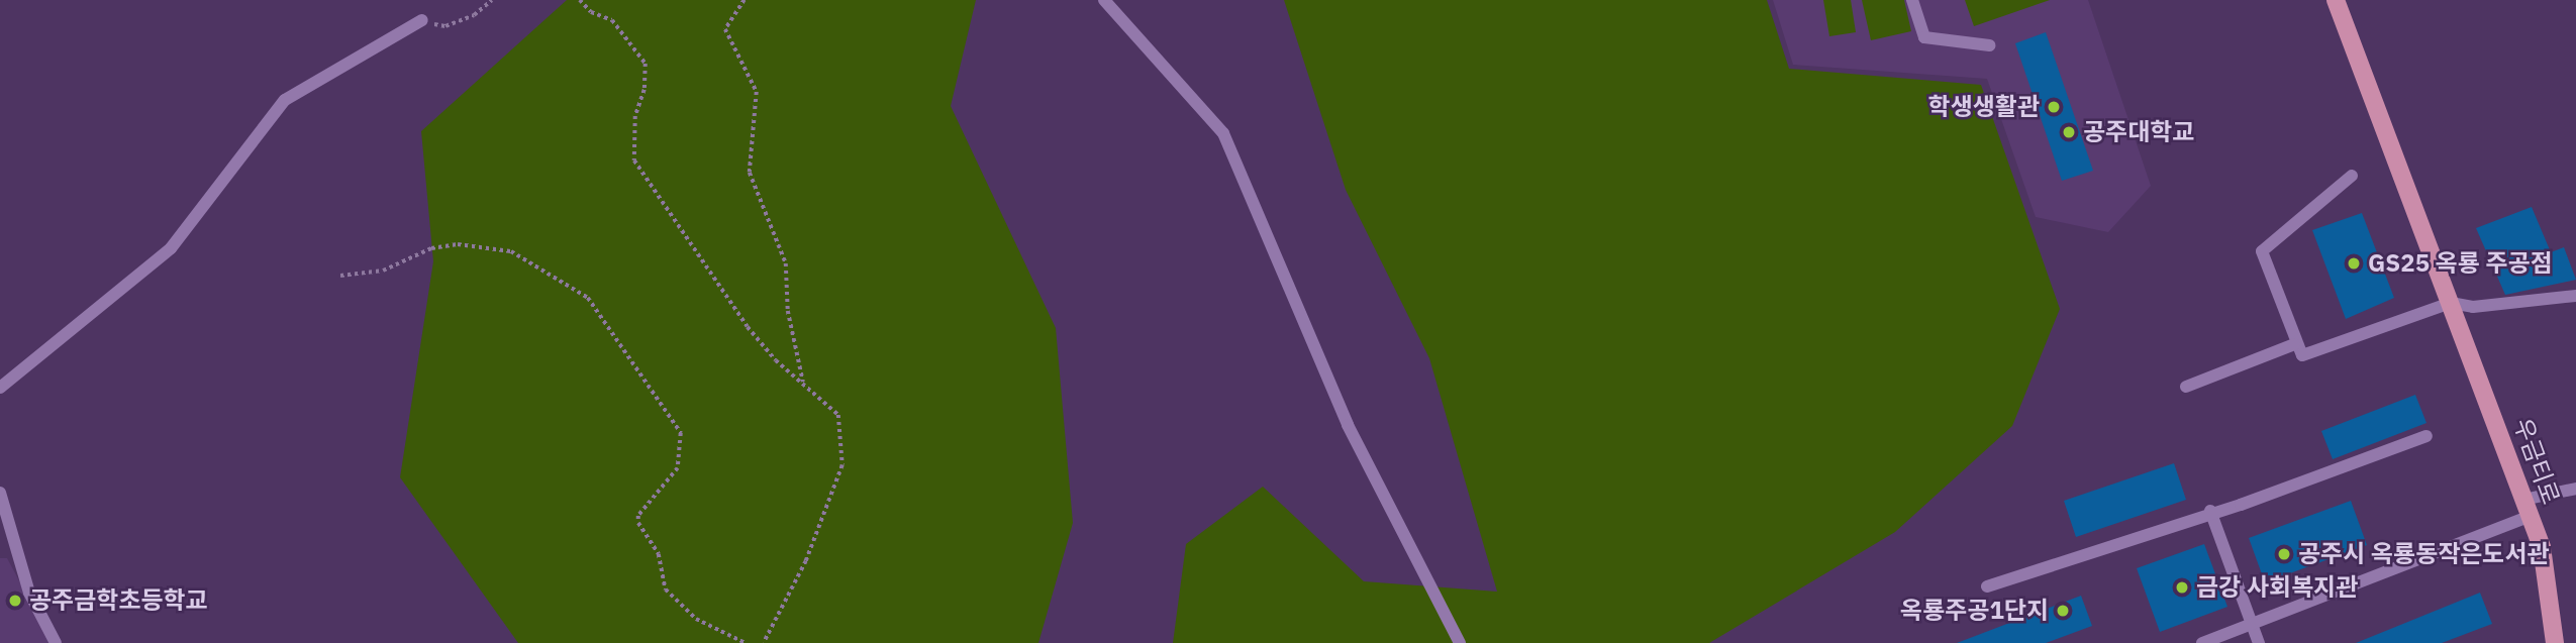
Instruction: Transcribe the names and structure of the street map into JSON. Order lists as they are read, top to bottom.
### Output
{
  "streets": {
    "main road": ["우금티로"]
  },
  "places": [
    "학생생활관",
    "공주대학교",
    "GS25 옥룡 주공점",
    "공주시 옥룡동작은도서관",
    "금강 사회복지관",
    "공주금학초등학교",
    "옥룡주공1단지"
  ]
}
